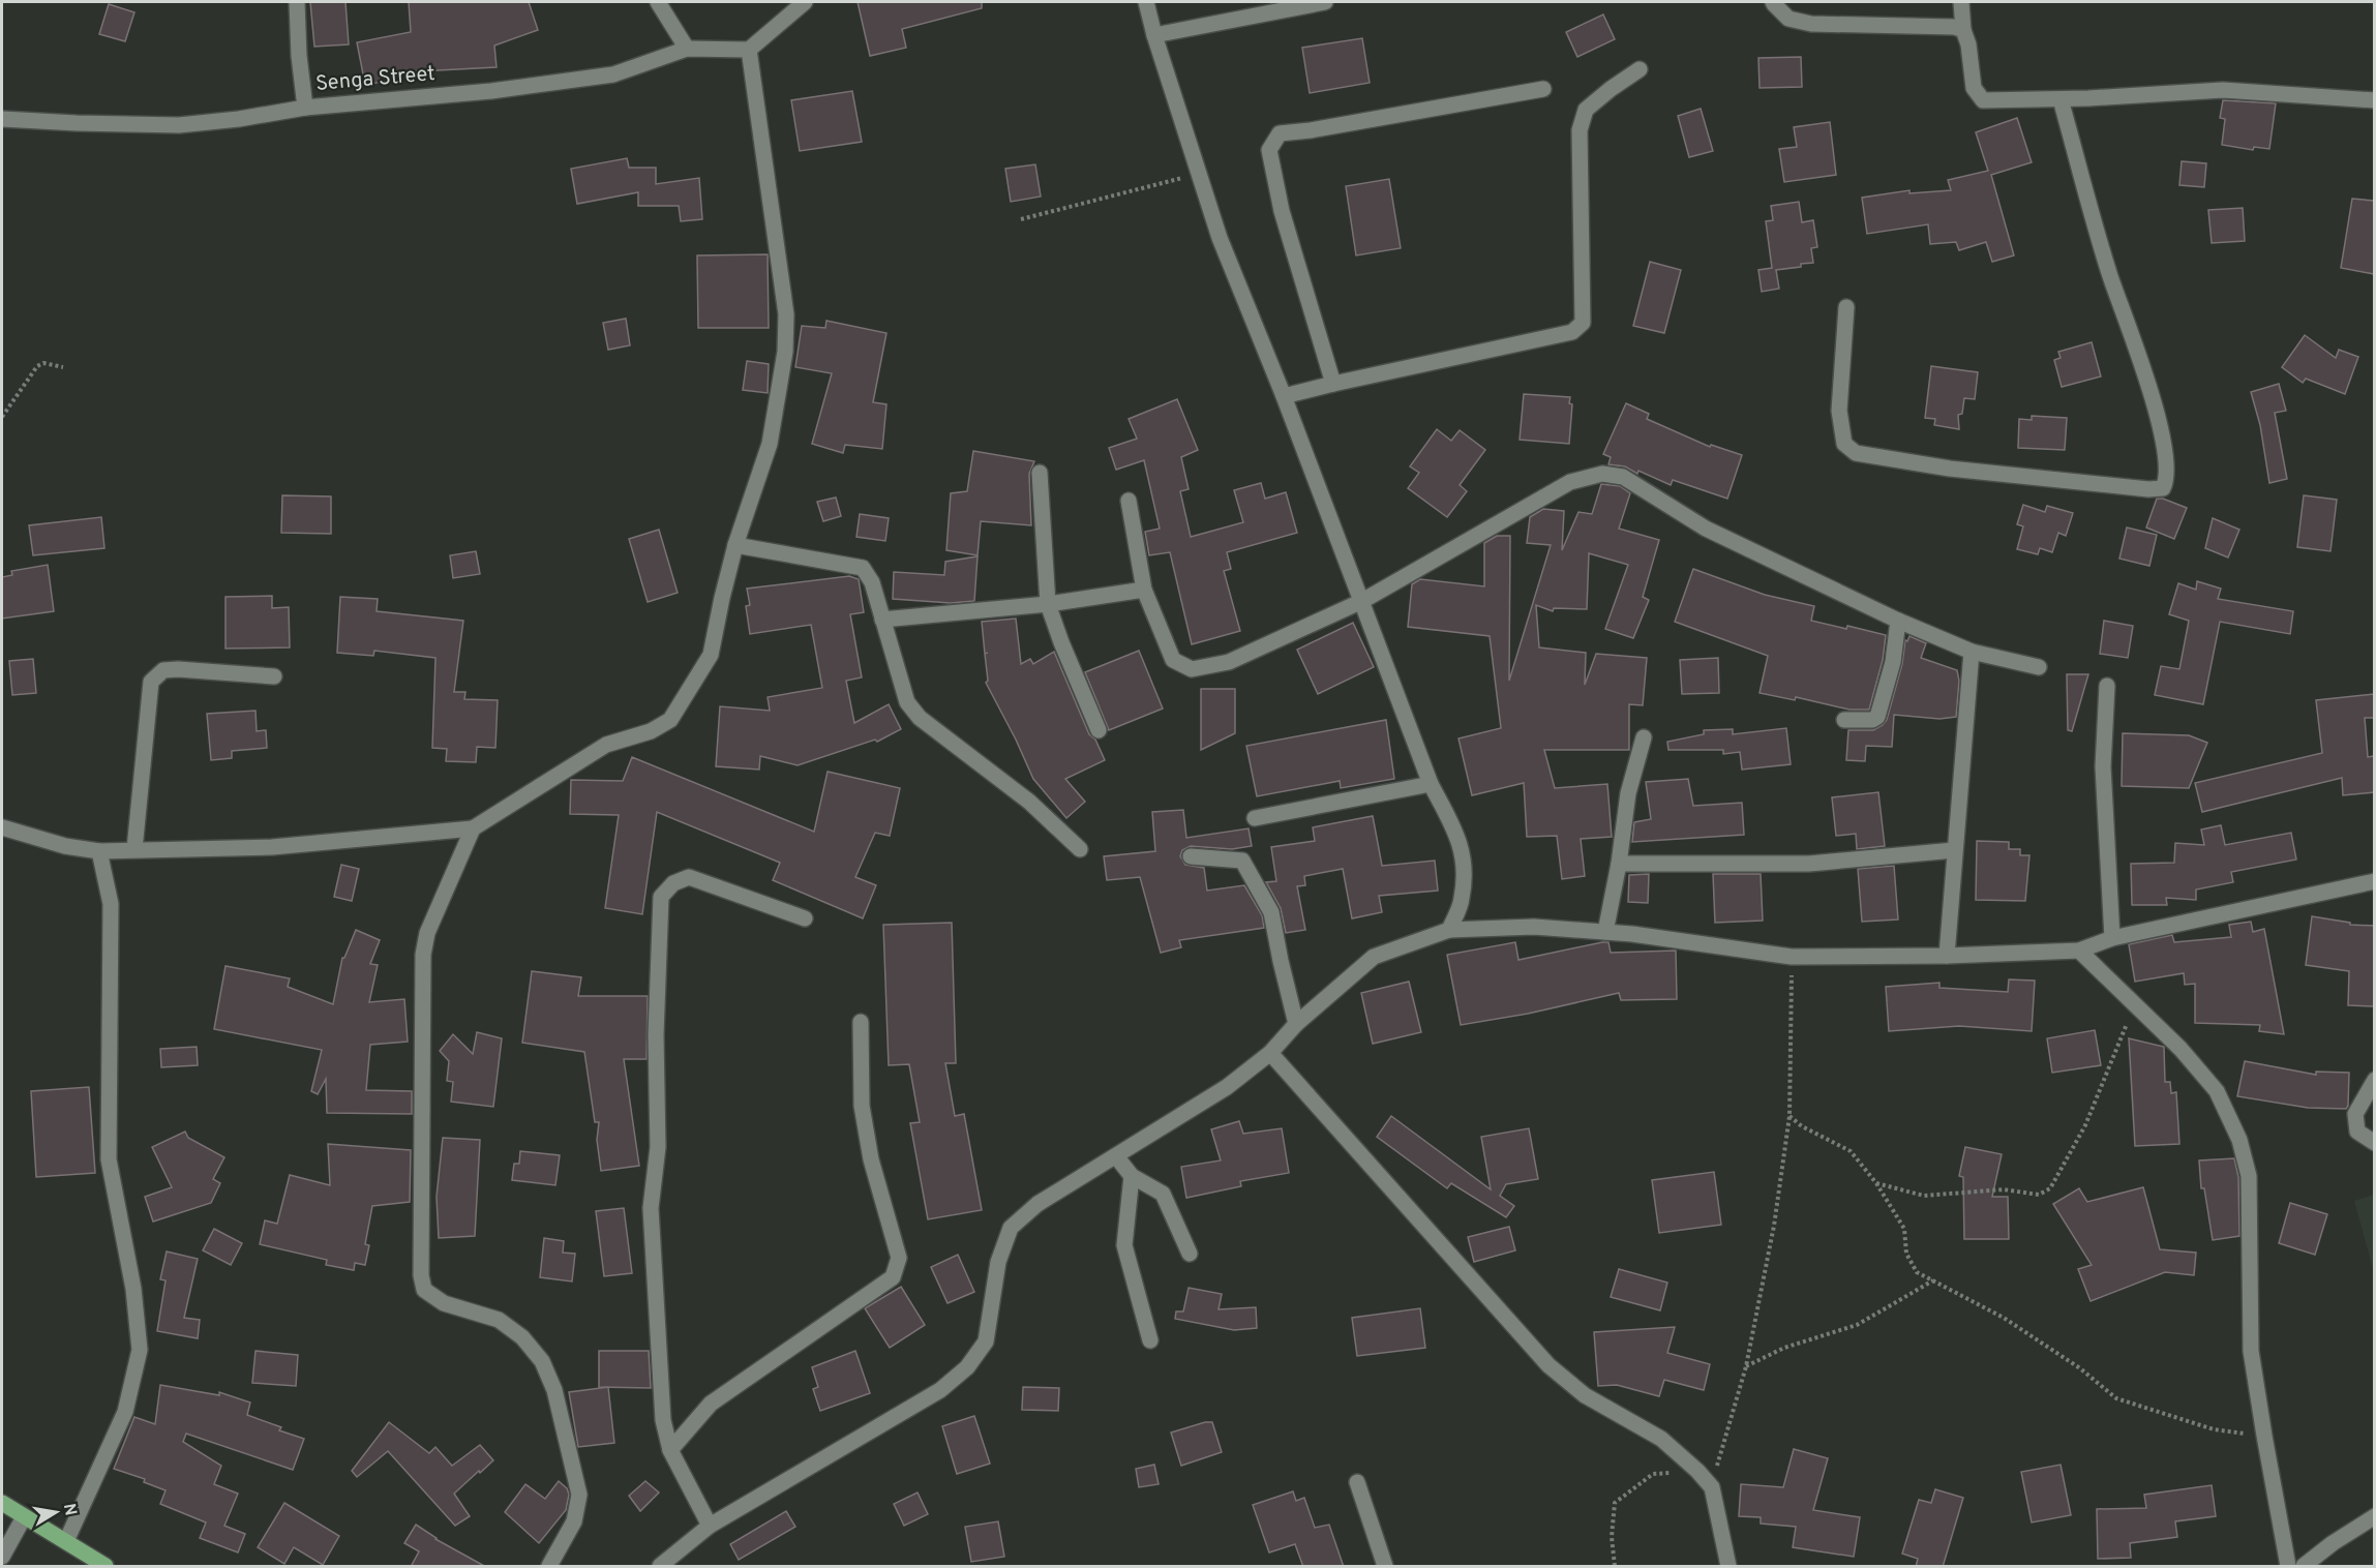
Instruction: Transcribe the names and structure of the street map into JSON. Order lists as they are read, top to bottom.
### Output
{
  "streets": {
    "street": ["Senga Street"]
  },
  "north": "right"
}
